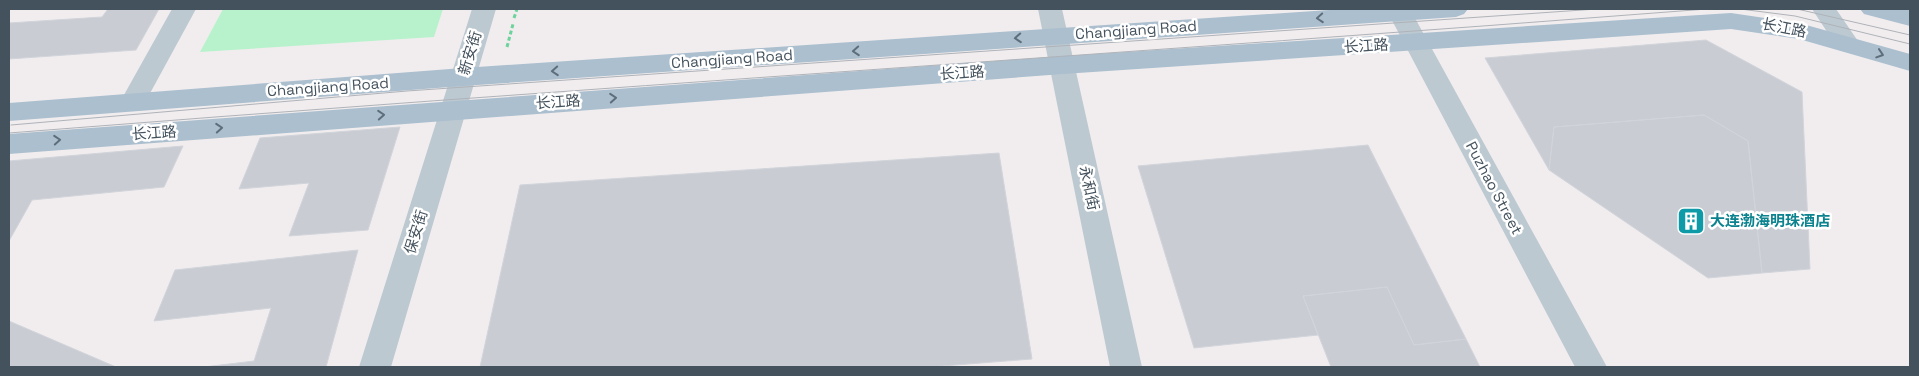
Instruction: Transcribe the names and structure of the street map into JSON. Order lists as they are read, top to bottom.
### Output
{
  "streets": {
    "main road": ["长江路", "Changjiang Road"],
    "street": [
      "新安街",
      "永和街",
      "Puzhao Street",
      "保安街"
    ]
  },
  "crossings": [
    ["长江路", "Changjiang Road"],
    ["长江路", "新安街"],
    ["长江路", "永和街"],
    ["长江路", "Puzhao Street"],
    ["长江路", "保安街"],
    ["Changjiang Road", "新安街"],
    ["Changjiang Road", "永和街"],
    ["Changjiang Road", "Puzhao Street"],
    ["Changjiang Road", "保安街"],
    ["新安街", "保安街"]
  ],
  "one_way": ["长江路", "Changjiang Road"],
  "places": {
    "building": ["大连渤海明珠酒店"]
  }
}
